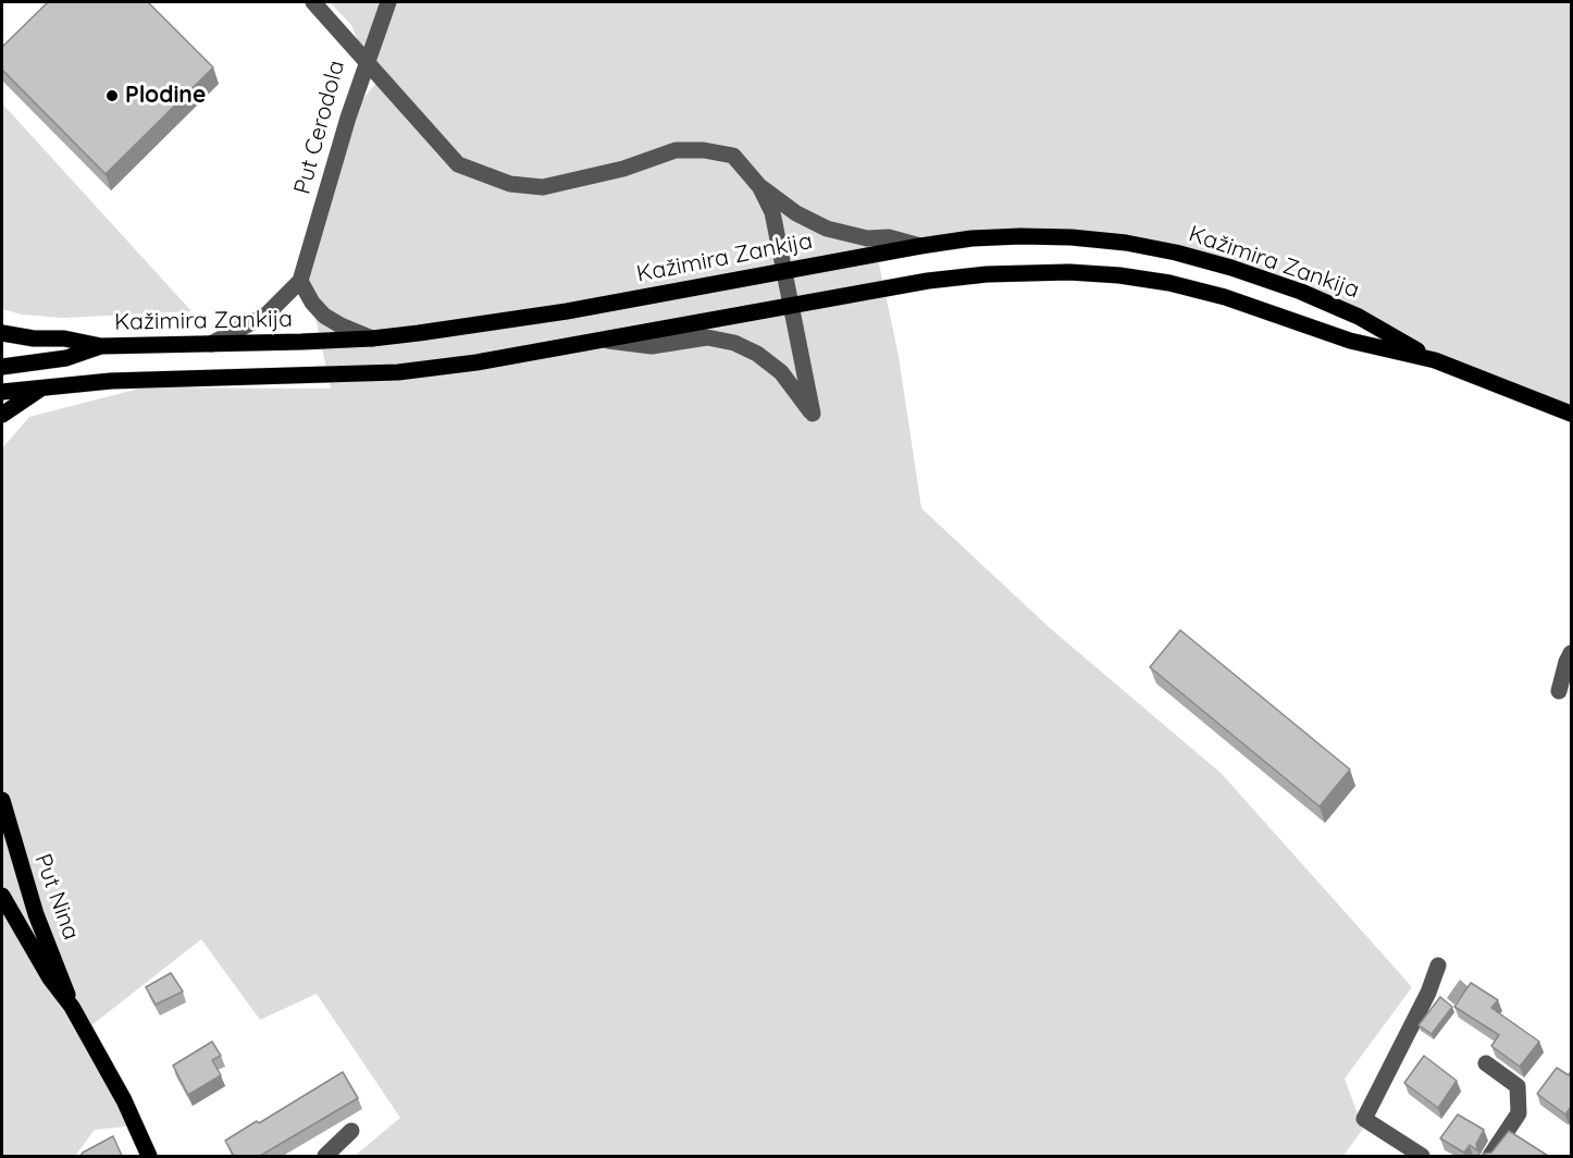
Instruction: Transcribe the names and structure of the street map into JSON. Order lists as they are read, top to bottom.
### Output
{
  "streets": {
    "main road": ["Kažimira Zankija", "Put Nina"],
    "street": ["Put Cerodola"]
  },
  "places": ["Plodine"]
}
